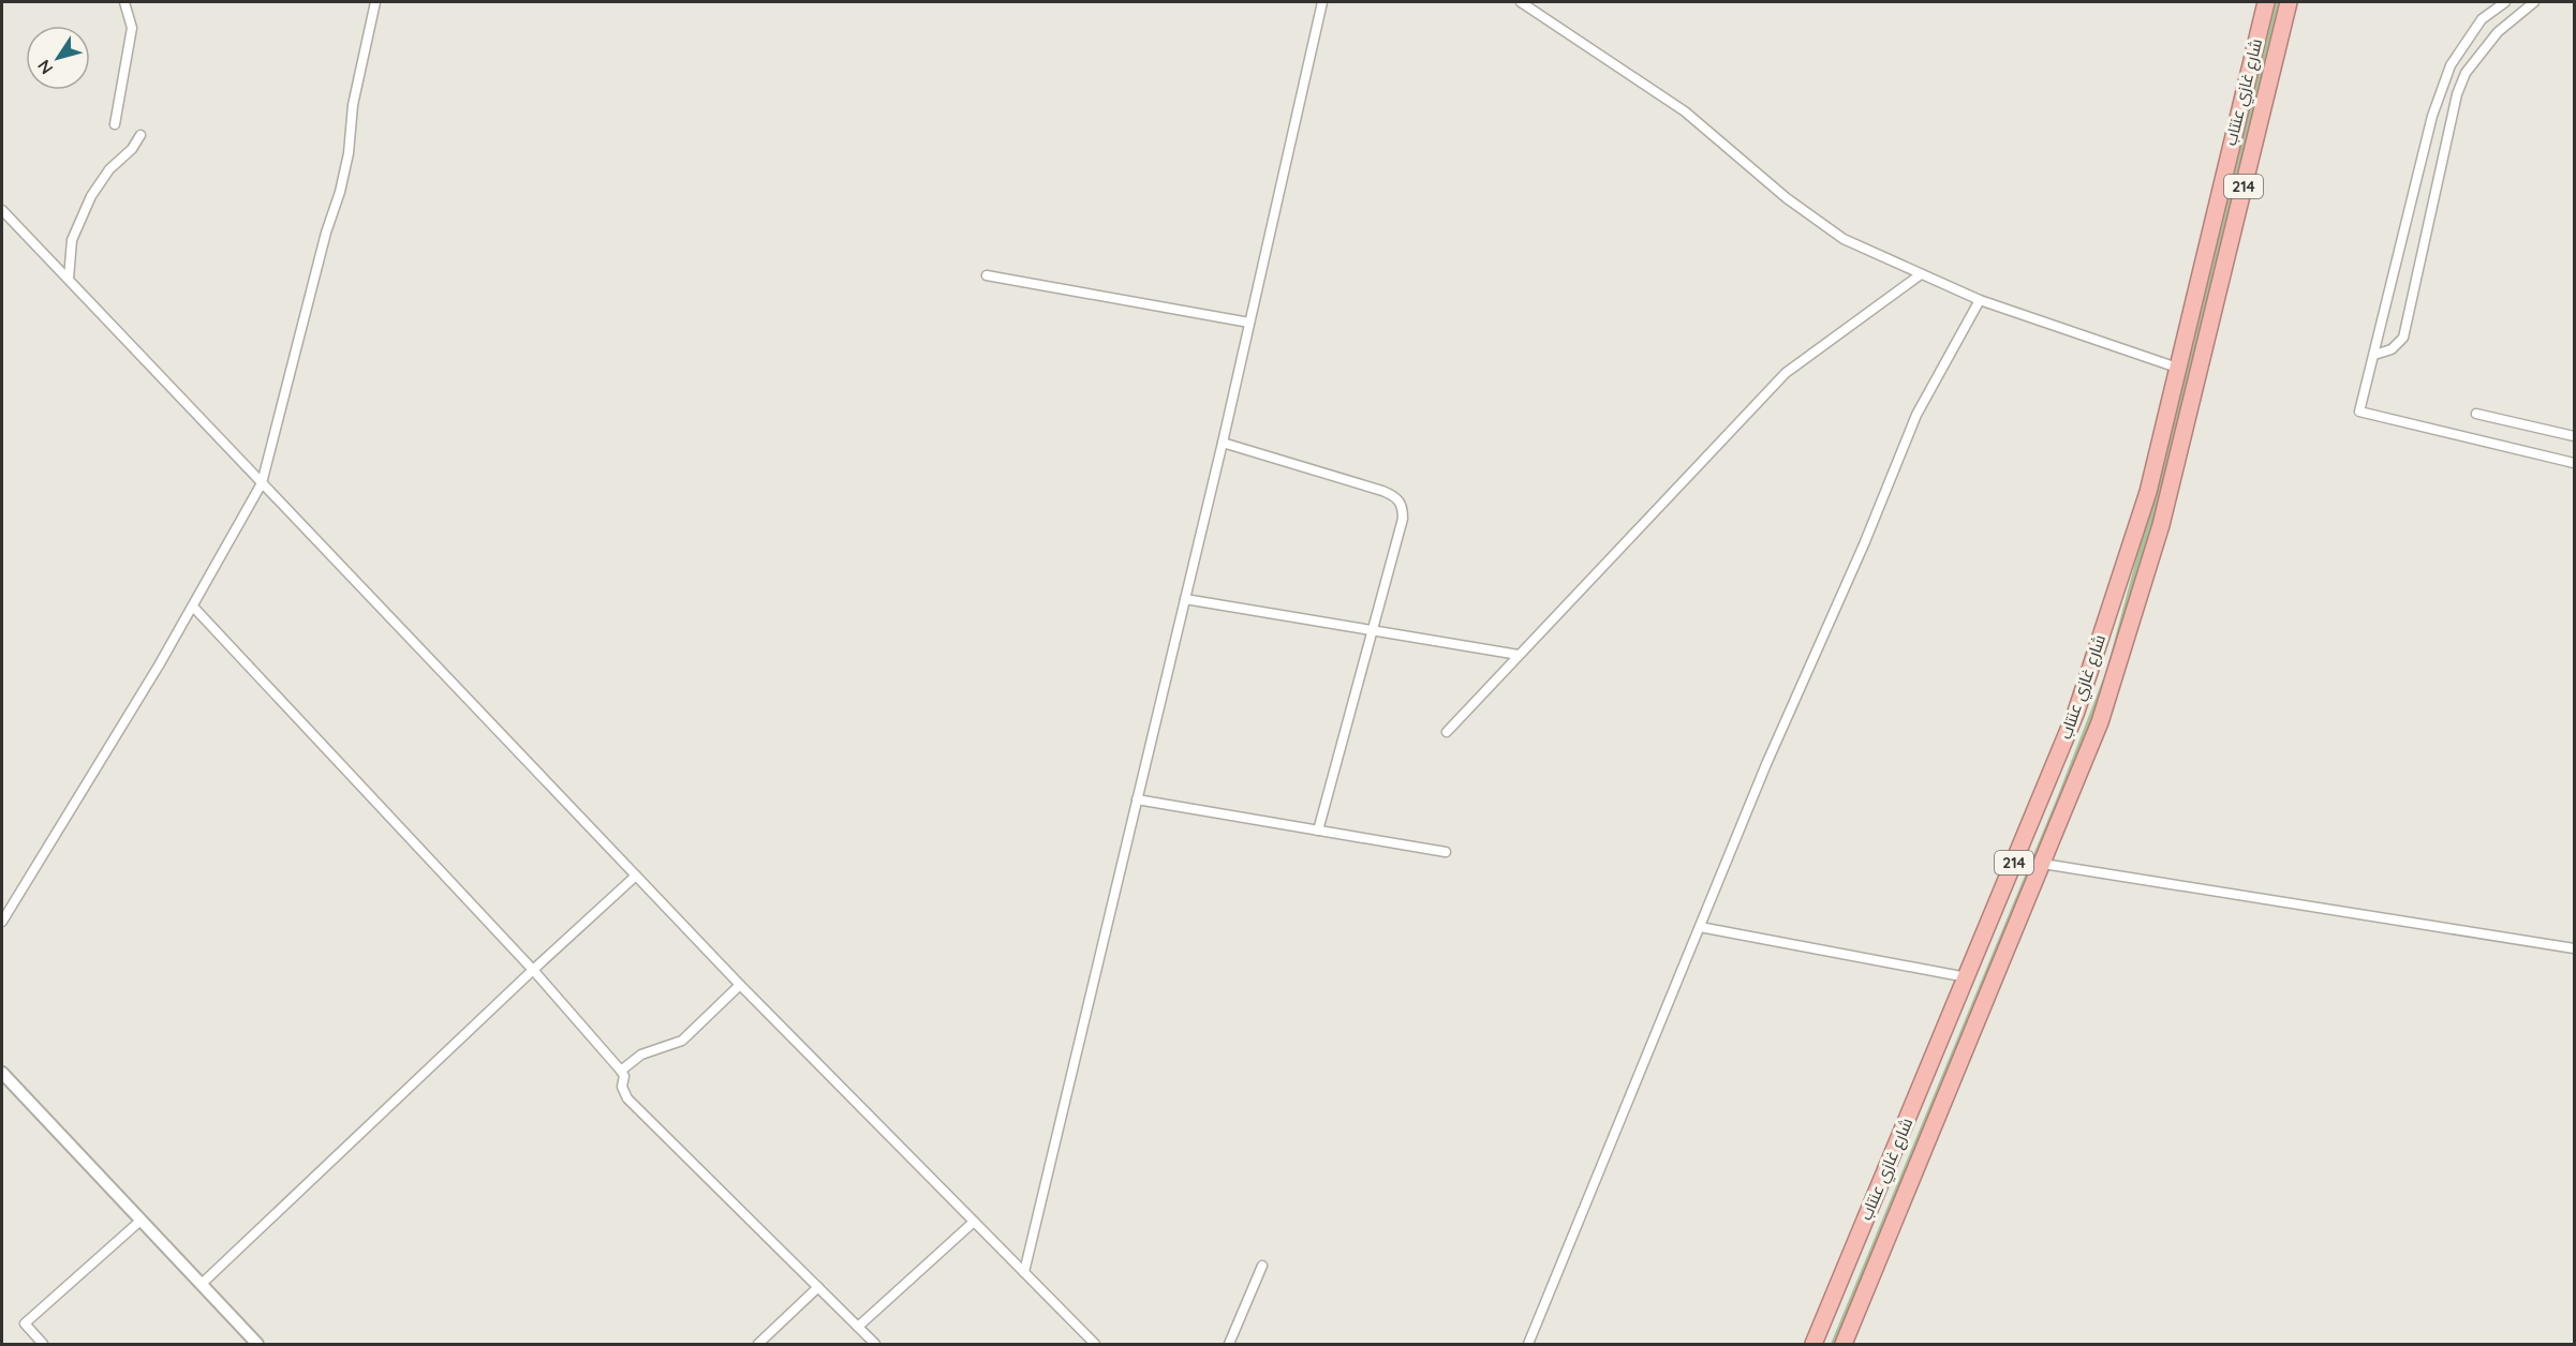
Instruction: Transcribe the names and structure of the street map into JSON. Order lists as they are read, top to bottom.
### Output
{
  "streets": {
    "highway": ["شارع غازي عنتاب", "214"]
  },
  "north": "bottom left"
}
